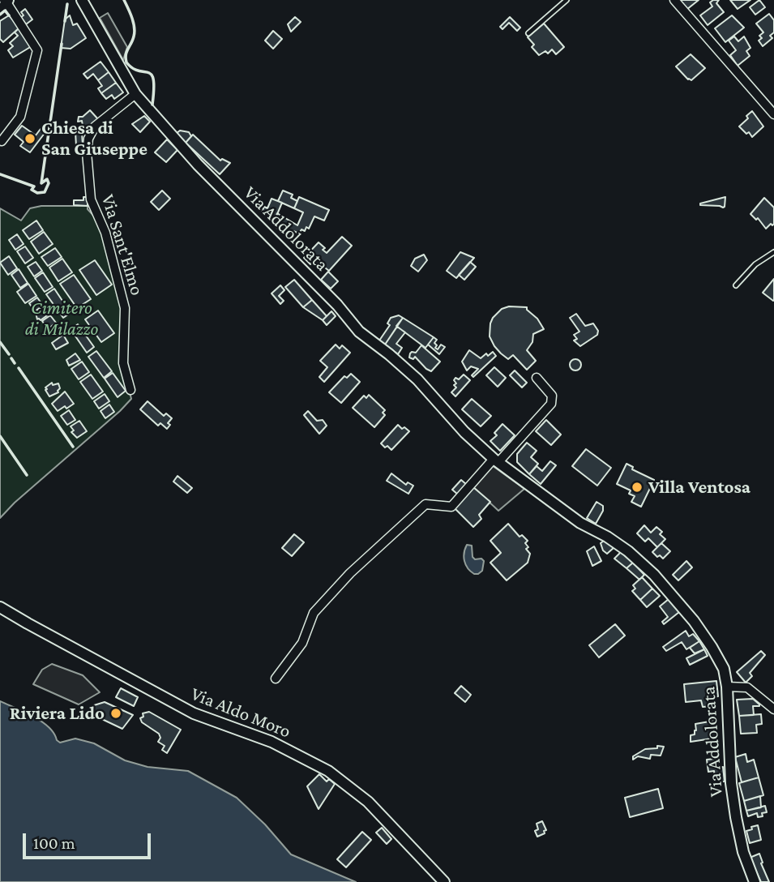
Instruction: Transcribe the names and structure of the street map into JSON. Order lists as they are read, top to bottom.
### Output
{
  "streets": {
    "street": ["Via Addolorata", "Via Sant'Elmo", "Via Aldo Moro"]
  },
  "crossings": [
    ["Via Addolorata", "Via Sant'Elmo"]
  ],
  "parks": ["Cimitero di Milazzo"],
  "places": ["Chiesa di San Giuseppe", "Villa Ventosa", "Riviera Lido"],
  "scale_bar": "100 m"
}
